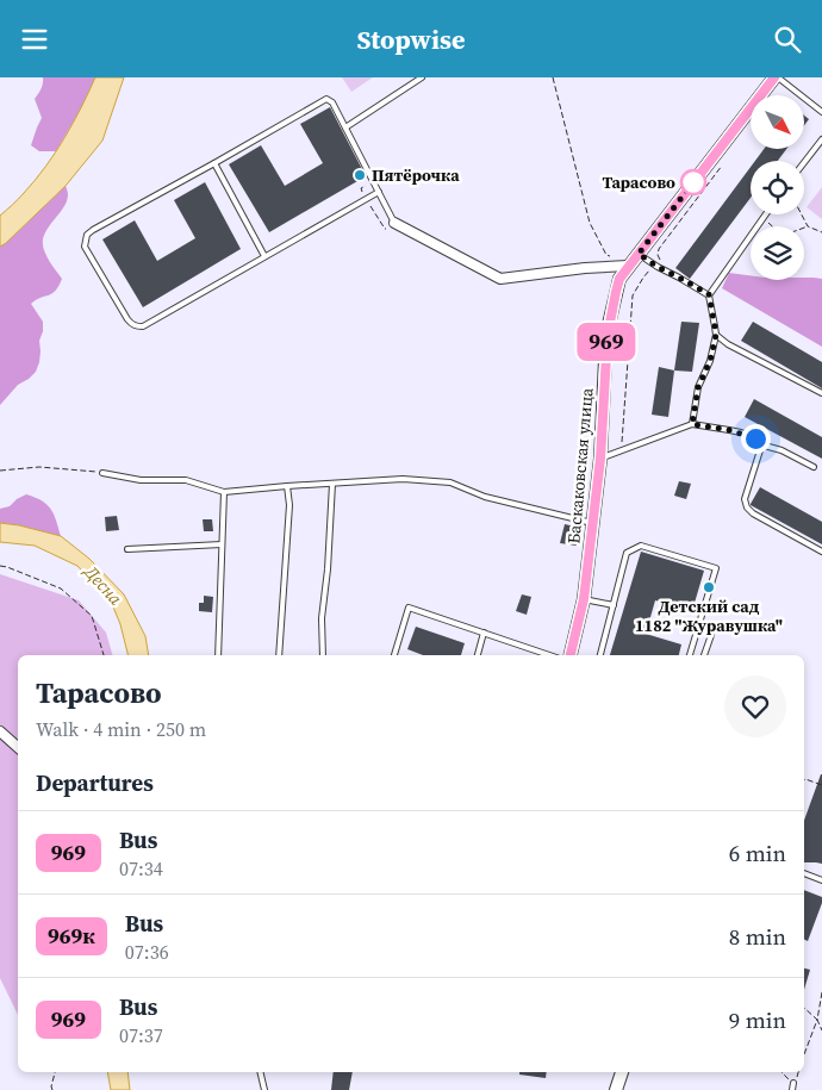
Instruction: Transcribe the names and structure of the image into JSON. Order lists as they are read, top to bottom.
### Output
{
  "streets": {
    "street": ["Баскаковская улица"]
  },
  "water": ["Десна"],
  "places": ["Пятёрочка", "Тарасово", "Детский сад 1182 \"Журавушка\""],
  "lines": ["bus line 969"],
  "north": "bottom right",
  "page": {
    "header": "Stopwise",
    "on_map": "969",
    "heading": [
      ["Тарасово", "Walk · 4 min · 250 m"],
      "Departures"
    ],
    "list": [
      {
        "mark": "969",
        "name": "Bus",
        "note": "07:34",
        "value": "6 min"
      },
      {
        "mark": "969к",
        "name": "Bus",
        "note": "07:36",
        "value": "8 min"
      },
      {
        "mark": "969",
        "name": "Bus",
        "note": "07:37",
        "value": "9 min"
      }
    ]
  }
}
